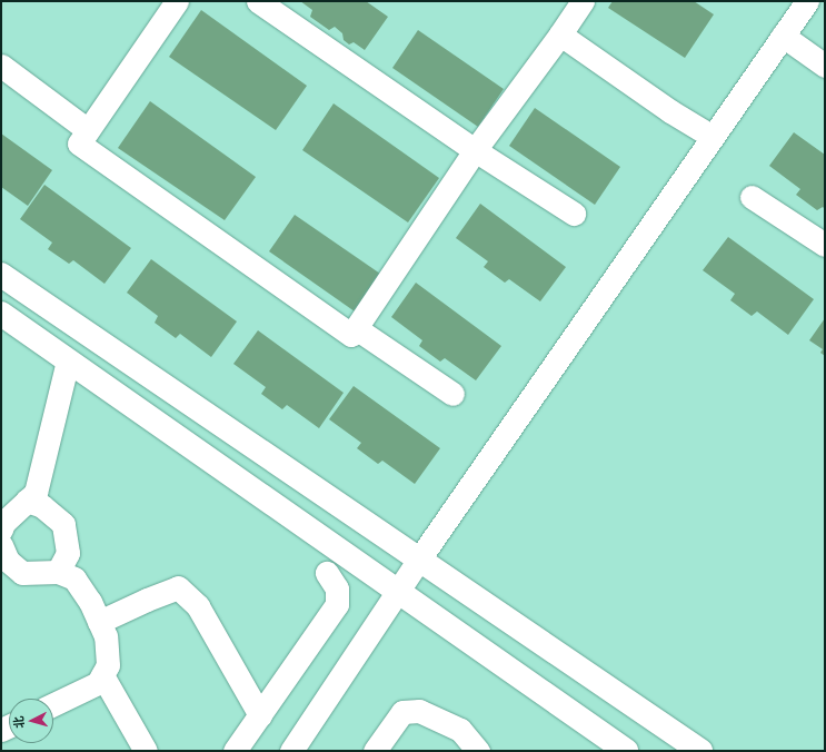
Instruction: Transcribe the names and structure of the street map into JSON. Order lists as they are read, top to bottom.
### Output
{
  "north": "left"
}
